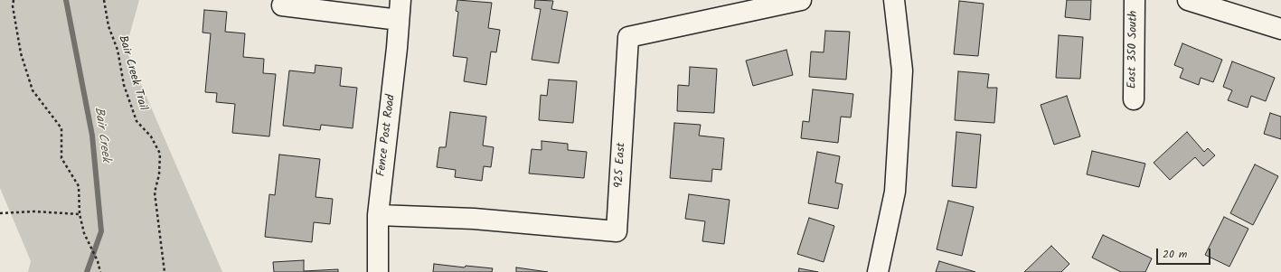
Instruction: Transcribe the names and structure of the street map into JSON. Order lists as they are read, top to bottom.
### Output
{
  "streets": {
    "street": ["East 350 South", "Fence Post Road", "925 East"],
    "path": ["Bair Creek Trail"]
  },
  "crossings": [
    ["Fence Post Road", "925 East"]
  ],
  "water": ["Bair Creek"],
  "scale_bar": "20 m"
}
